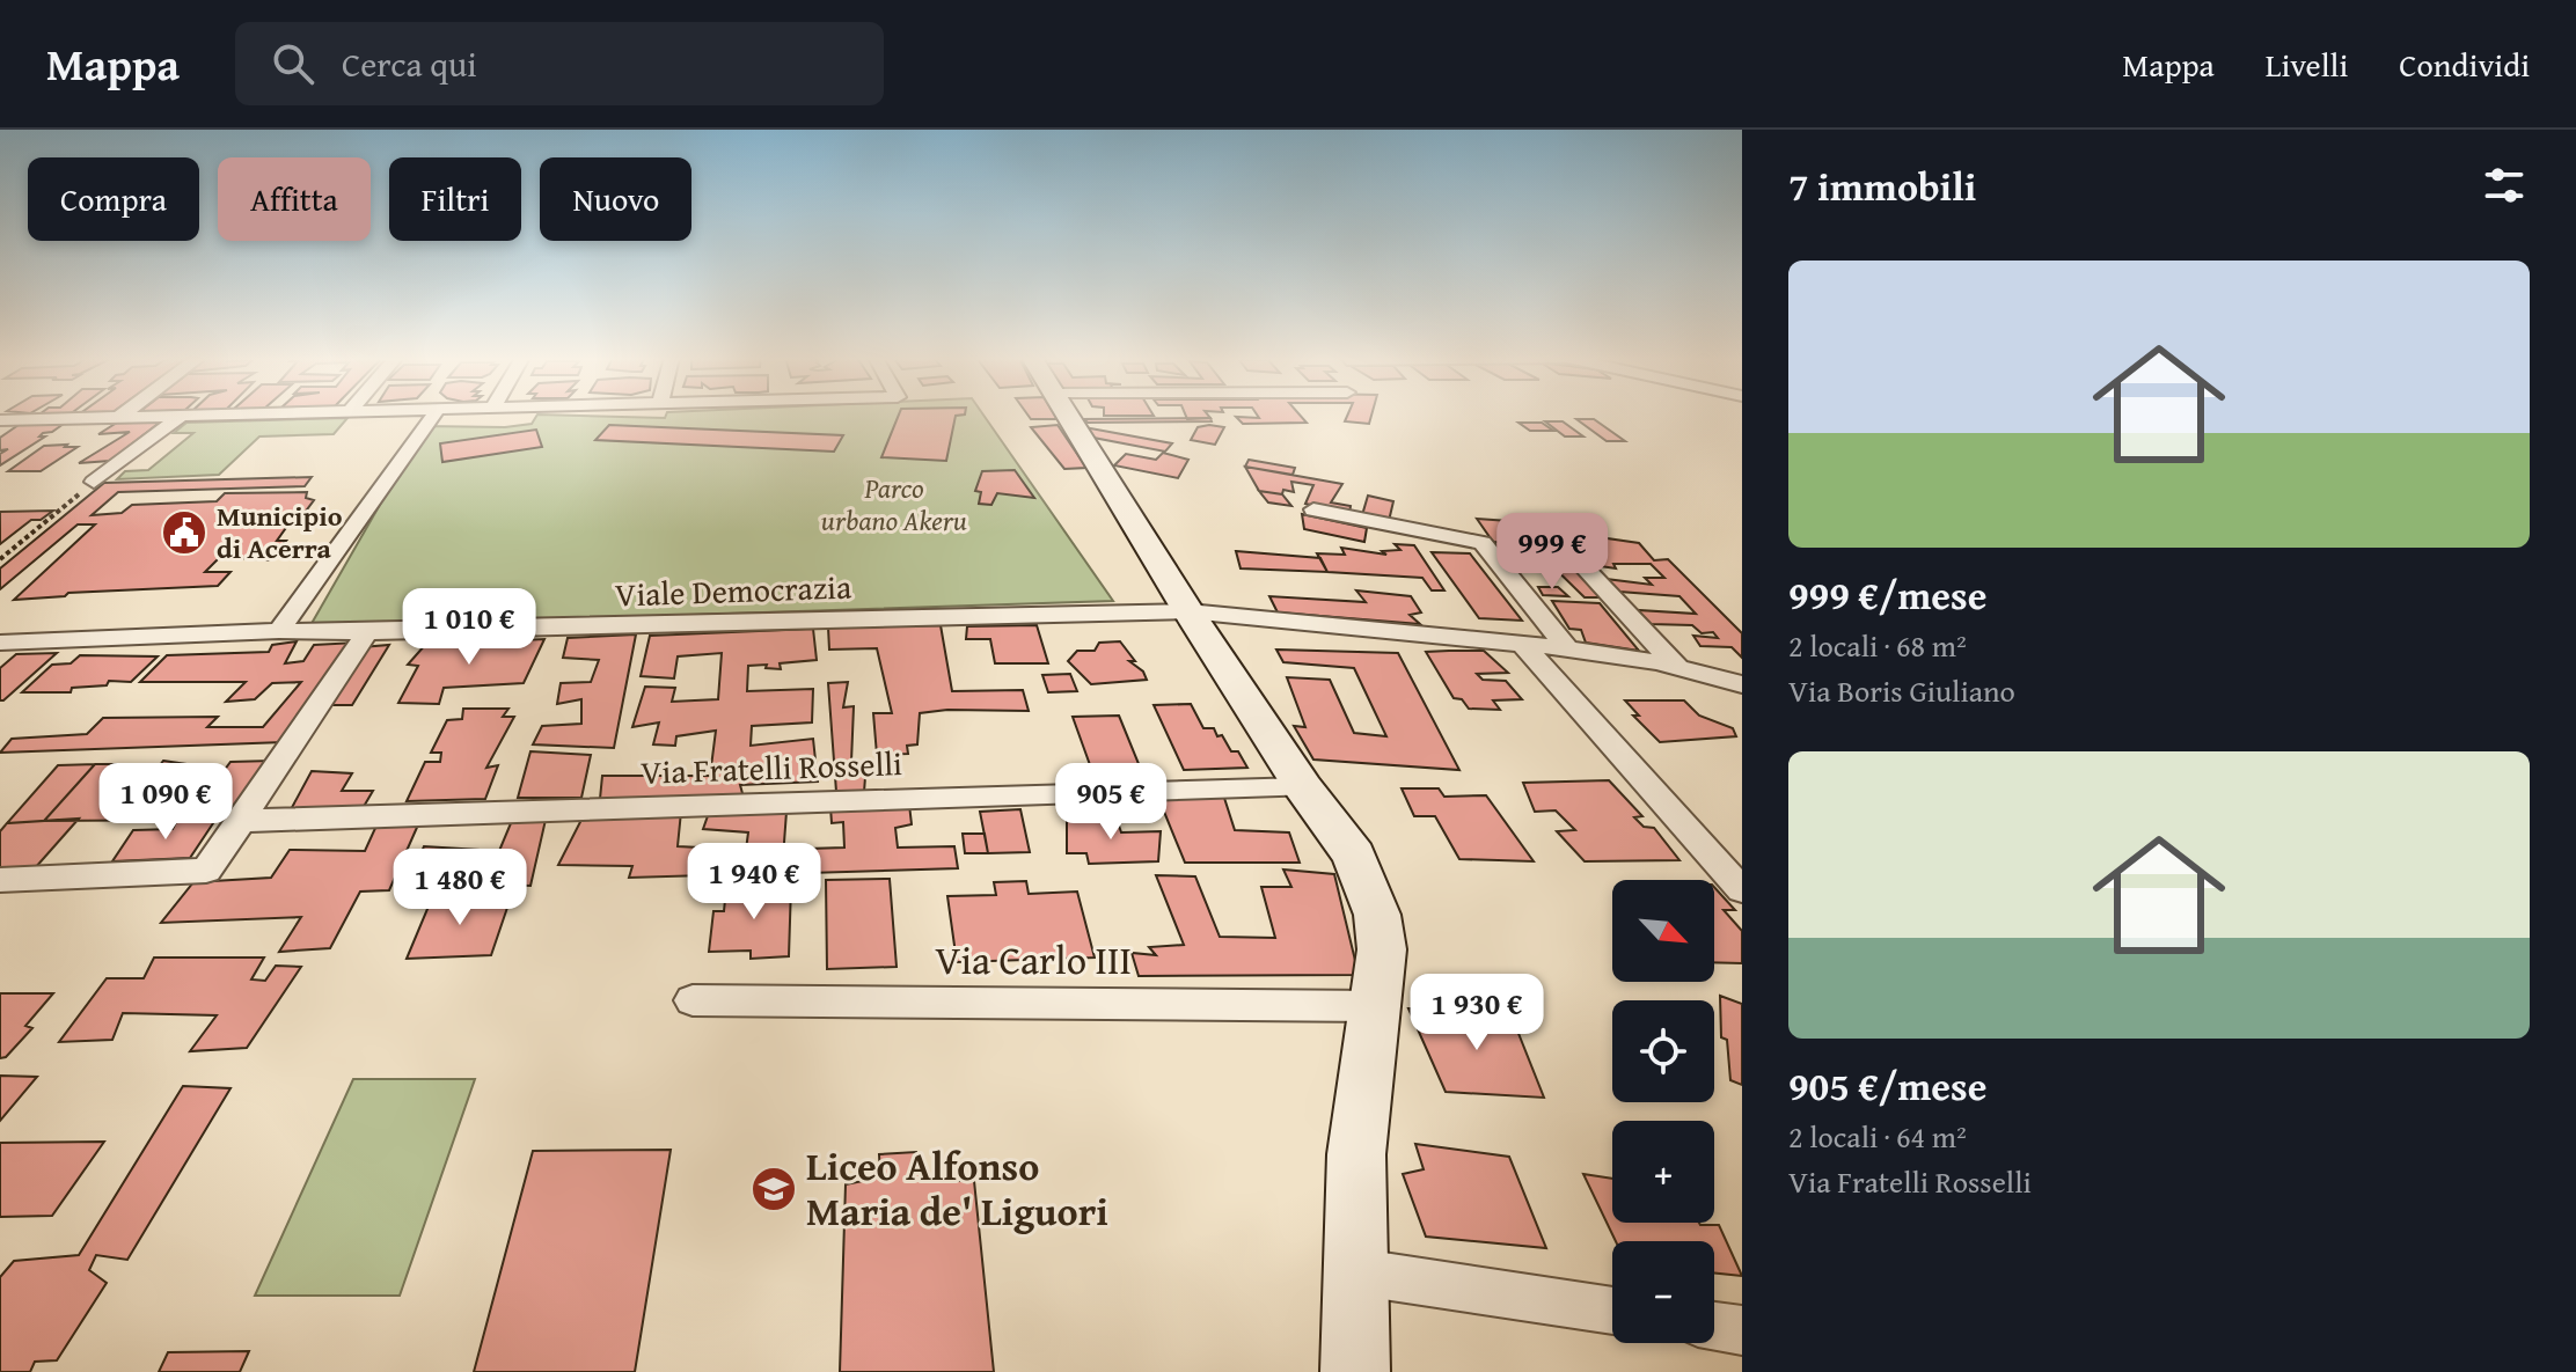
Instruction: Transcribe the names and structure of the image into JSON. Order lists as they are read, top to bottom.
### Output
{
  "streets": {
    "street": ["Viale Democrazia", "Via Fratelli Rosselli", "Via Carlo III"]
  },
  "parks": ["Parco urbano Akeru"],
  "places": {
    "public building": ["Municipio di Acerra"],
    "school or university": ["Liceo Alfonso Maria de' Liguori"]
  },
  "north": "bottom right",
  "page": {
    "header": "Mappa",
    "search": "Cerca qui",
    "nav": ["Mappa", "Livelli", "Condividi"],
    "heading": "7 immobili",
    "chip": [
      "Compra",
      "Affitta",
      "Filtri",
      "Nuovo"
    ],
    "list": [
      {
        "name": "999 €/mese",
        "note": "2 locali · 68 m² · Via Boris Giuliano"
      },
      {
        "name": "905 €/mese",
        "note": "2 locali · 64 m² · Via Fratelli Rosselli"
      }
    ],
    "price": [
      "999 €",
      "1 010 €",
      "1 090 €",
      "905 €",
      "1 940 €",
      "1 480 €",
      "1 930 €"
    ],
    "map_buttons": ["+", "−"]
  }
}
